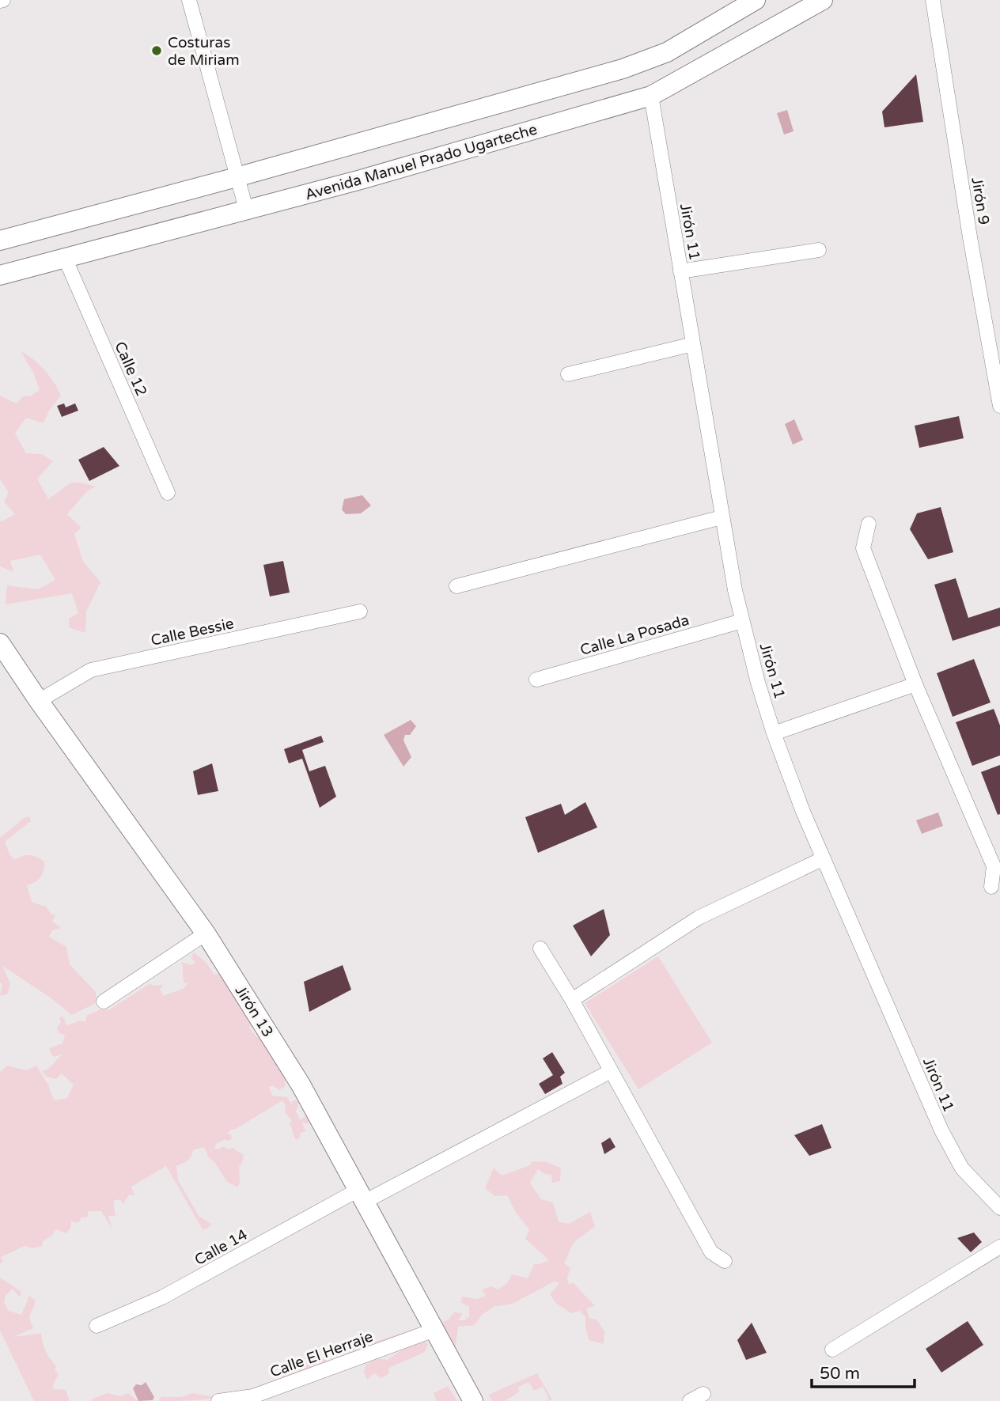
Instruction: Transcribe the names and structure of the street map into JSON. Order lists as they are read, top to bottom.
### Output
{
  "streets": {
    "street": [
      "Avenida Manuel Prado Ugarteche",
      "Jirón 9",
      "Jirón 11",
      "Calle 12",
      "Calle Bessie",
      "Calle La Posada",
      "Jirón 13",
      "Calle 14",
      "Calle El Herraje"
    ]
  },
  "crossings": [
    ["Avenida Manuel Prado Ugarteche", "Jirón 11"],
    ["Avenida Manuel Prado Ugarteche", "Calle 12"],
    ["Jirón 11", "Calle La Posada"],
    ["Calle Bessie", "Jirón 13"],
    ["Jirón 13", "Calle 14"],
    ["Jirón 13", "Calle El Herraje"]
  ],
  "places": ["Costuras de Miriam"],
  "scale_bar": "50 m"
}
